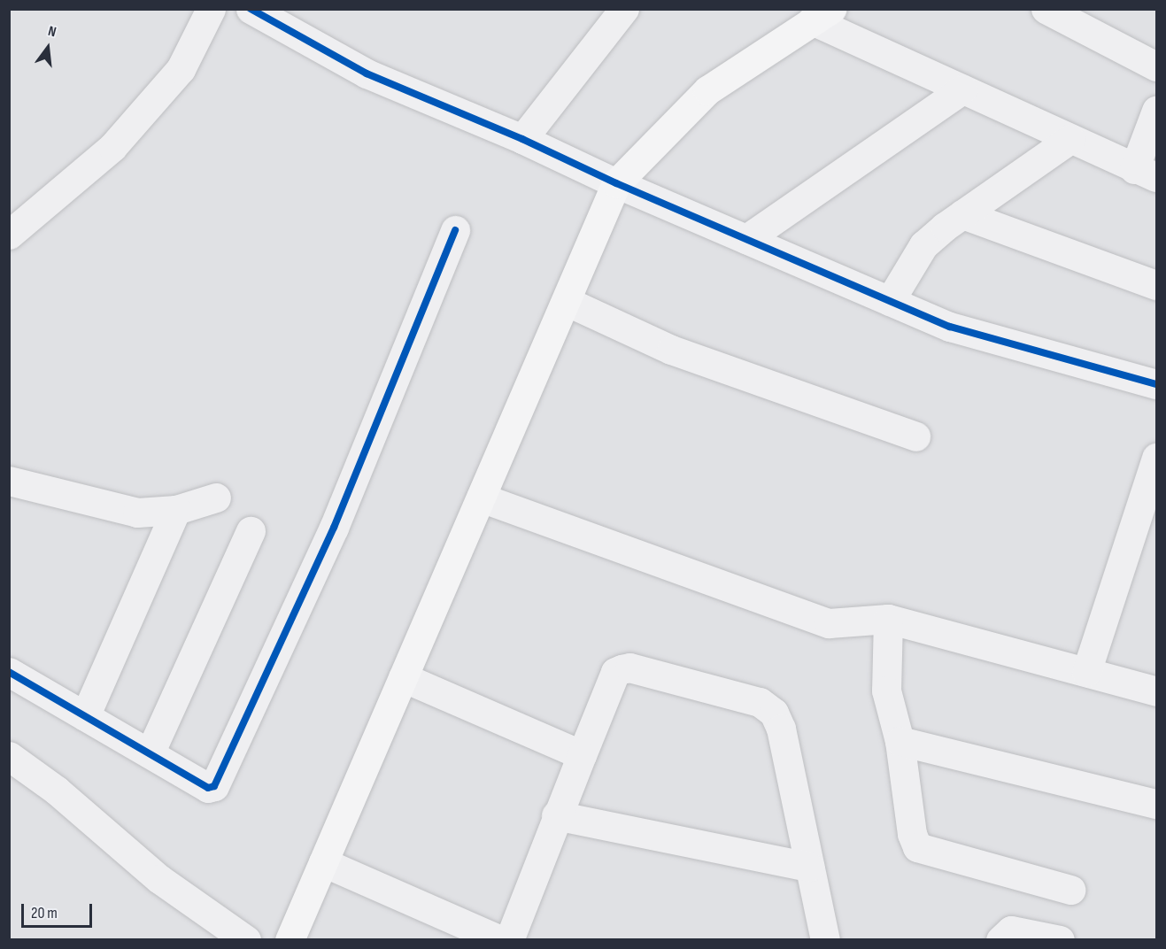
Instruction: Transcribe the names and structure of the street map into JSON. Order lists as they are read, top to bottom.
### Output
{
  "scale_bar": "20 m",
  "north": "top"
}
